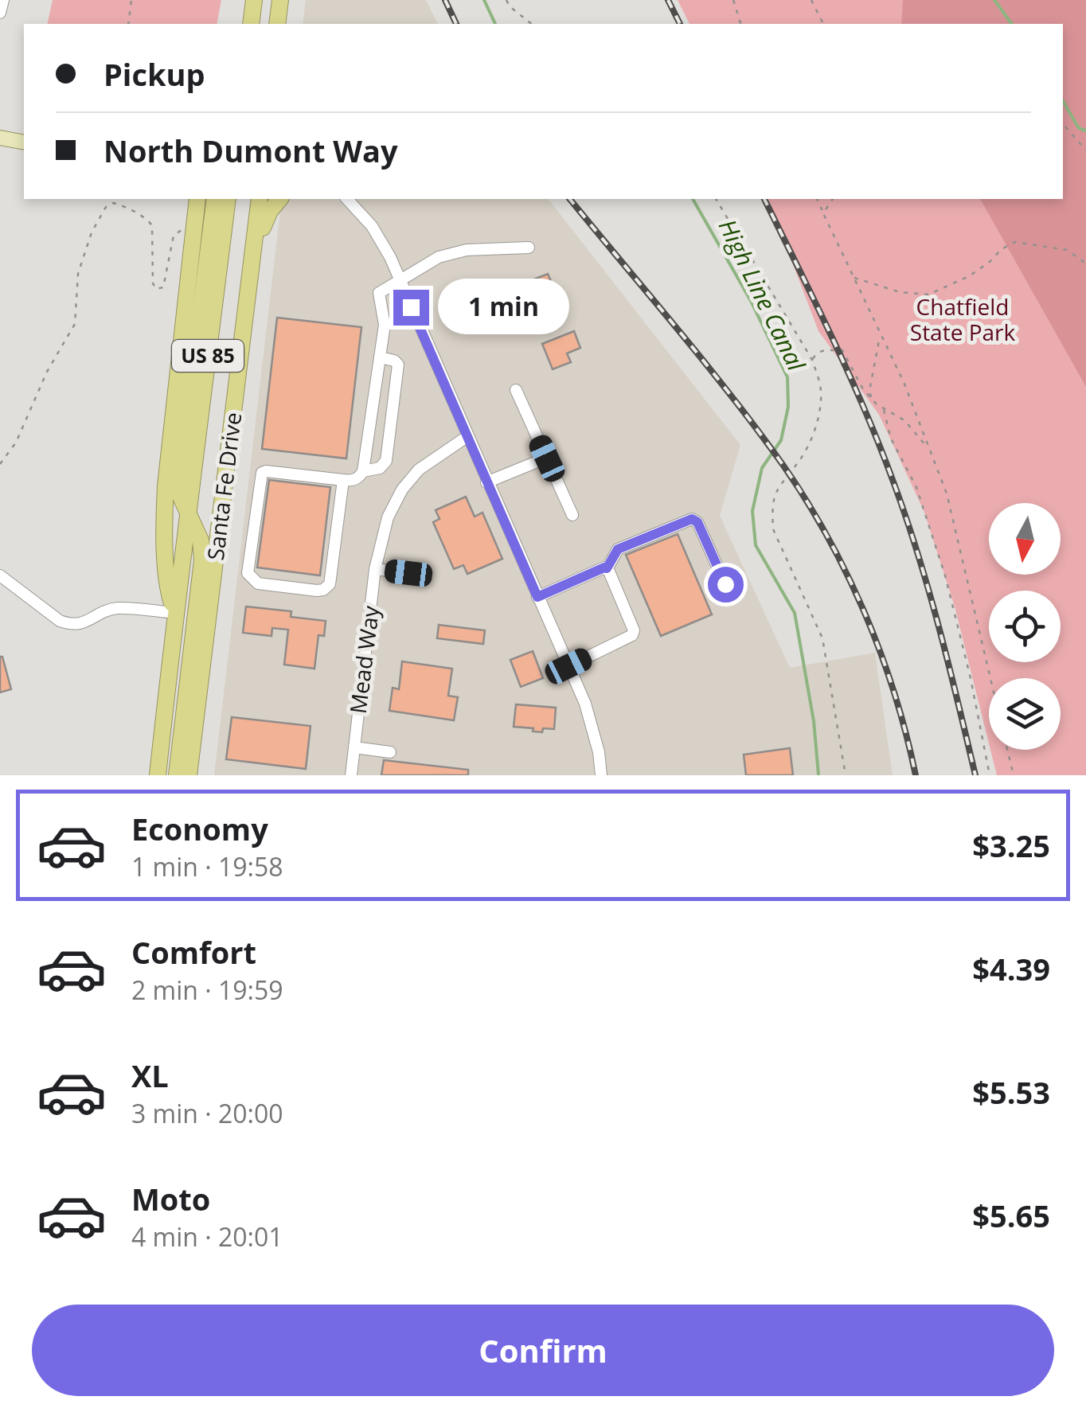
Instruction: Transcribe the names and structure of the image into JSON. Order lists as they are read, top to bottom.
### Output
{
  "streets": {
    "highway": ["US 85", "Santa Fe Drive"],
    "street": ["Mead Way"]
  },
  "water": ["High Line Canal"],
  "parks": ["Chatfield State Park"],
  "north": "bottom",
  "page": {
    "banner": ["Pickup", "North Dumont Way"],
    "bubble": "1 min",
    "list": [
      {
        "name": "Economy",
        "note": "1 min · 19:58",
        "value": "$3.25"
      },
      {
        "name": "Comfort",
        "note": "2 min · 19:59",
        "value": "$4.39"
      },
      {
        "name": "XL",
        "note": "3 min · 20:00",
        "value": "$5.53"
      },
      {
        "name": "Moto",
        "note": "4 min · 20:01",
        "value": "$5.65"
      }
    ],
    "buttons": "Confirm"
  }
}
